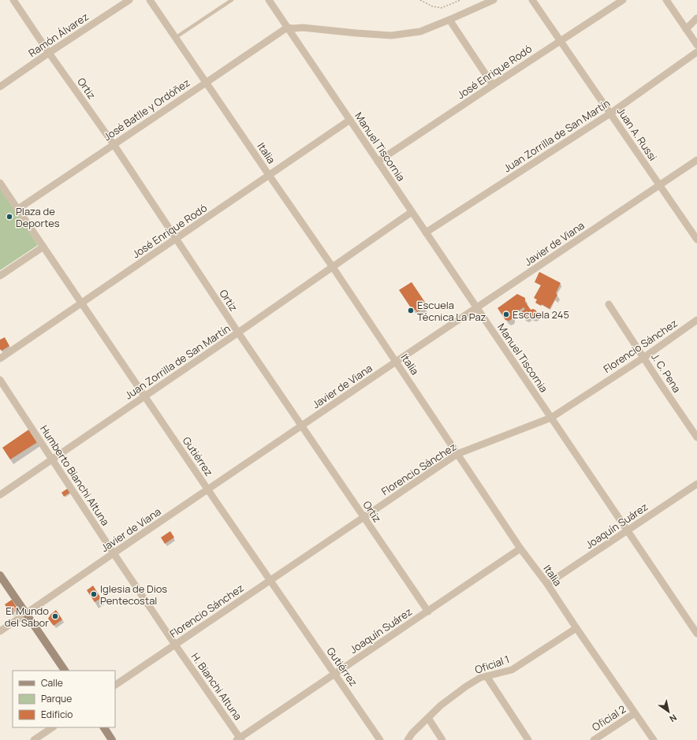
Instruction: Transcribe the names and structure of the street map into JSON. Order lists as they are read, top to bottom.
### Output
{
  "streets": {
    "street": [
      "Ramón Álvarez",
      "José Enrique Rodó",
      "Ortiz",
      "José Batlle y Ordóñez",
      "Juan A. Russi",
      "Juan Zorrilla de San Martín",
      "Manuel Tiscornia",
      "Italia",
      "Javier de Viana",
      "Florencio Sánchez",
      "J. C. Pena",
      "Gutiérrez",
      "Humberto Bianchi Altuna",
      "Joaquín Suárez",
      "Oficial 1",
      "H. Bianchi Altuna",
      "Oficial 2"
    ]
  },
  "crossings": [
    ["Ramón Álvarez", "Ortiz"],
    ["José Enrique Rodó", "Ortiz"],
    ["José Enrique Rodó", "Juan A. Russi"],
    ["José Enrique Rodó", "Manuel Tiscornia"],
    ["José Enrique Rodó", "Italia"],
    ["José Enrique Rodó", "Gutiérrez"],
    ["Ortiz", "José Batlle y Ordóñez"],
    ["Ortiz", "Juan Zorrilla de San Martín"],
    ["Ortiz", "Javier de Viana"],
    ["Ortiz", "Florencio Sánchez"],
    ["Ortiz", "Joaquín Suárez"],
    ["José Batlle y Ordóñez", "Manuel Tiscornia"],
    ["José Batlle y Ordóñez", "Italia"],
    ["José Batlle y Ordóñez", "Gutiérrez"],
    ["Juan A. Russi", "Juan Zorrilla de San Martín"],
    ["Juan A. Russi", "Javier de Viana"],
    ["Juan Zorrilla de San Martín", "Manuel Tiscornia"],
    ["Juan Zorrilla de San Martín", "Italia"],
    ["Juan Zorrilla de San Martín", "Gutiérrez"],
    ["Juan Zorrilla de San Martín", "Humberto Bianchi Altuna"],
    ["Manuel Tiscornia", "Javier de Viana"],
    ["Manuel Tiscornia", "Florencio Sánchez"],
    ["Manuel Tiscornia", "Joaquín Suárez"],
    ["Italia", "Javier de Viana"],
    ["Italia", "Florencio Sánchez"],
    ["Italia", "Joaquín Suárez"],
    ["Italia", "Oficial 1"],
    ["Italia", "Oficial 2"],
    ["Javier de Viana", "Gutiérrez"],
    ["Javier de Viana", "Humberto Bianchi Altuna"],
    ["Florencio Sánchez", "J. C. Pena"],
    ["Florencio Sánchez", "Gutiérrez"],
    ["Florencio Sánchez", "Humberto Bianchi Altuna"],
    ["Florencio Sánchez", "H. Bianchi Altuna"],
    ["Gutiérrez", "Joaquín Suárez"],
    ["Humberto Bianchi Altuna", "H. Bianchi Altuna"],
    ["Joaquín Suárez", "H. Bianchi Altuna"]
  ],
  "places": [
    "Plaza de Deportes",
    "Escuela Técnica La Paz",
    "Escuela 245",
    "Iglesia de Dios Pentecostal",
    "El Mundo del Sabor"
  ],
  "legend": ["Calle", "Parque", "Edificio"],
  "north": "bottom right"
}
